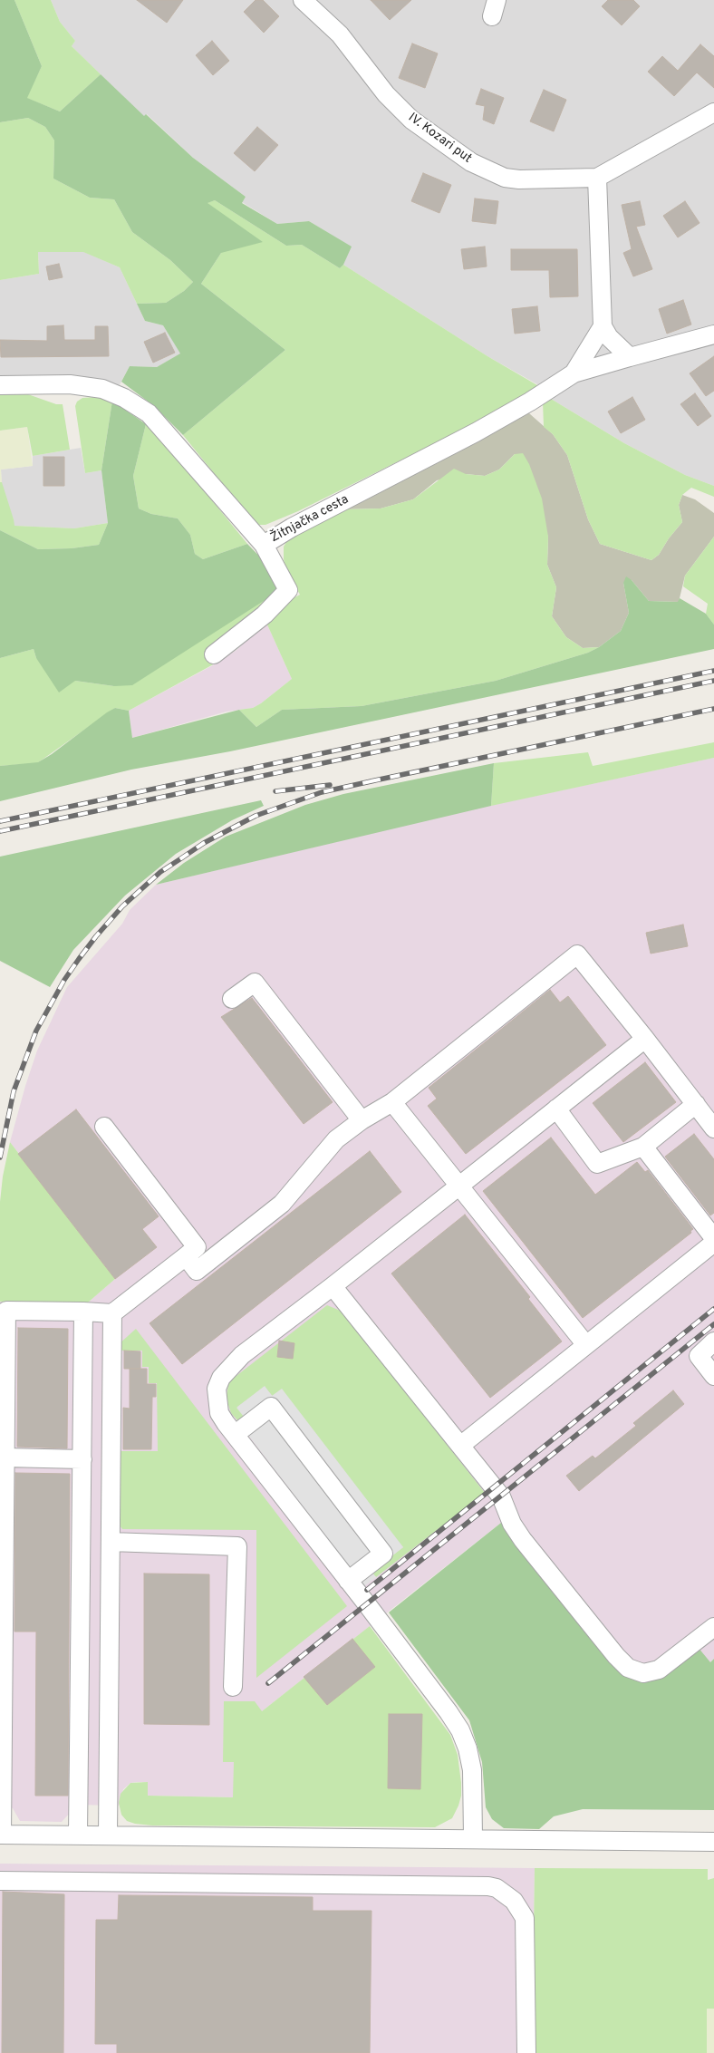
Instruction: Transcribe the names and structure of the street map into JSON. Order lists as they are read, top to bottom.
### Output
{
  "streets": {
    "street": ["IV. Kozari put", "Žitnjačka cesta"]
  }
}
